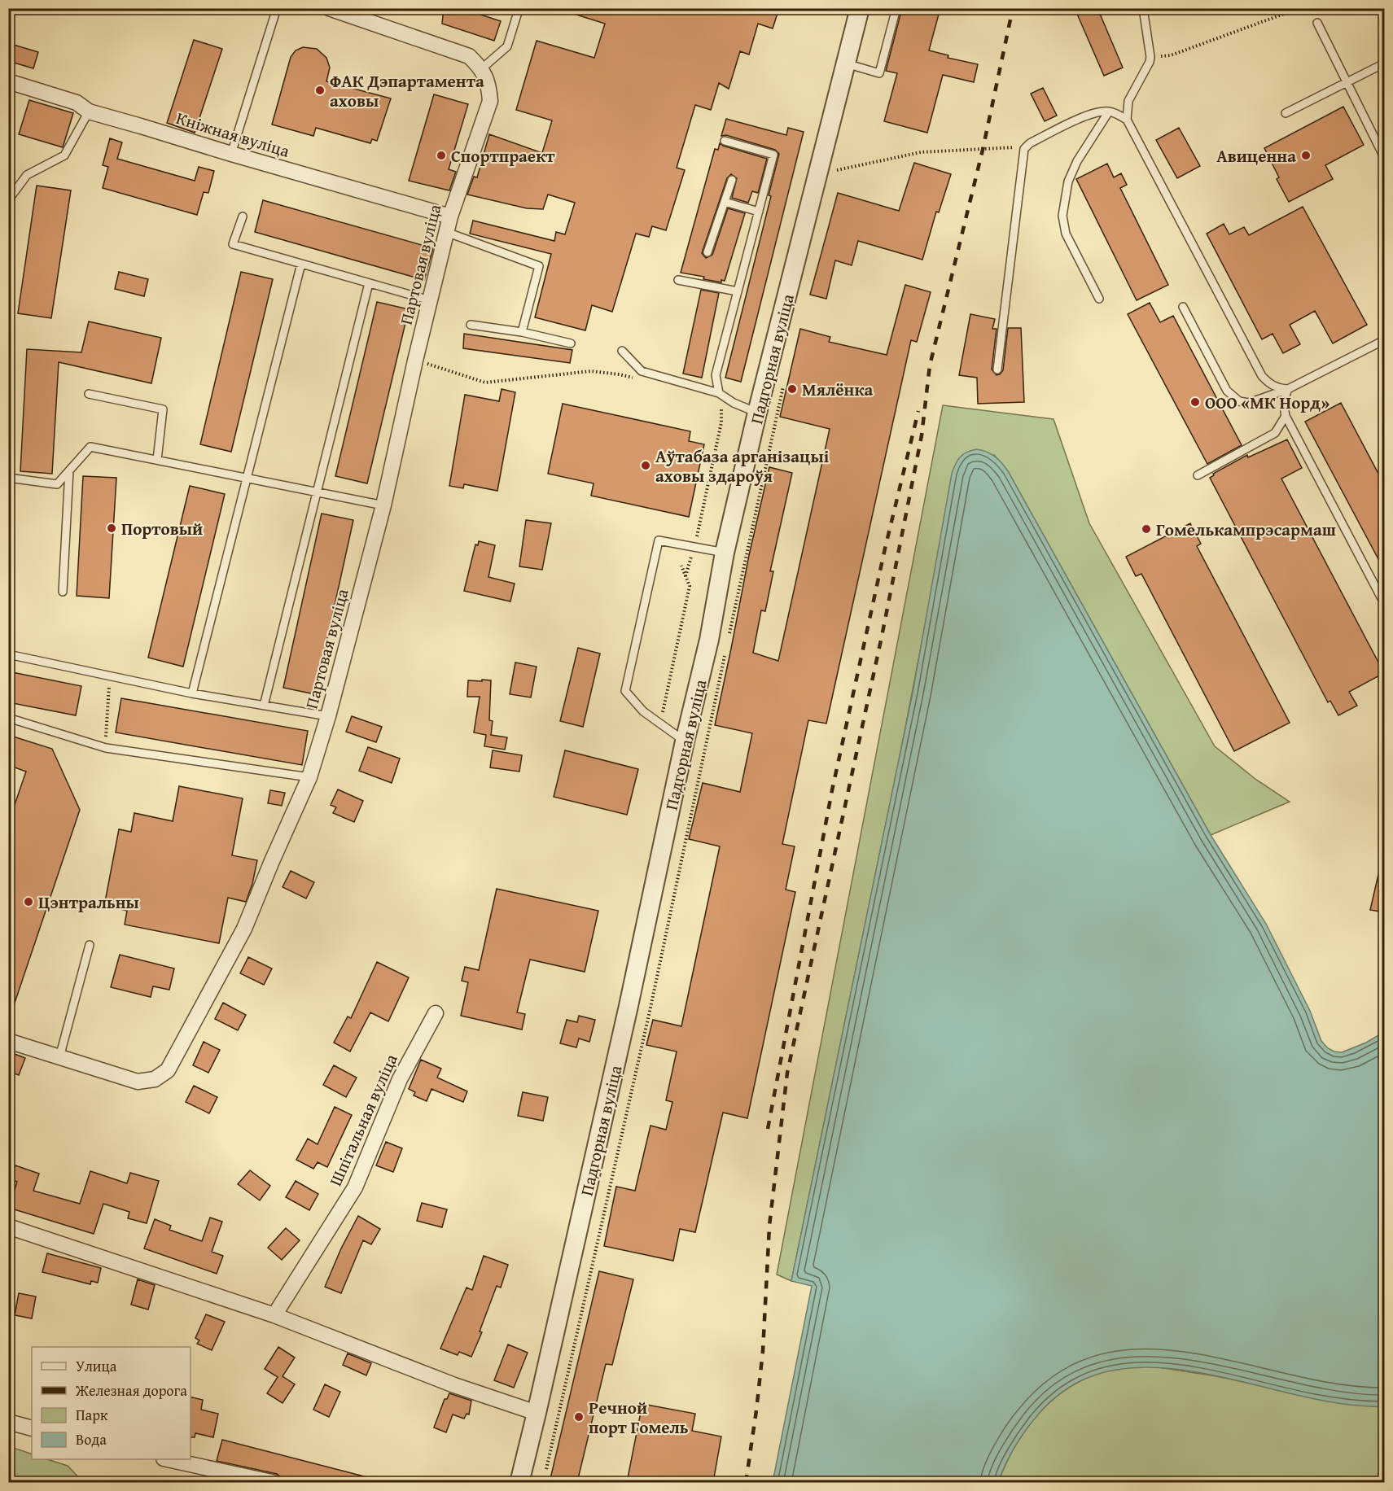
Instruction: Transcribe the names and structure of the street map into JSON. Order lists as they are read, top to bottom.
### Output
{
  "streets": {
    "street": [
      "Кніжная вуліца",
      "Партовая вуліца",
      "Падгорная вуліца",
      "Шпітальная вуліца"
    ]
  },
  "crossings": [
    ["Кніжная вуліца", "Партовая вуліца"]
  ],
  "places": [
    "ФАК Дэпартамента аховы",
    "Спортпраект",
    "Авиценна",
    "Мялёнка",
    "ООО «МК Норд»",
    "Аўтабаза арганізацыі аховы здароўя",
    "Портовый",
    "Гомелькампрэсармаш",
    "Цэнтральны",
    "Речной порт Гомель"
  ],
  "legend": [
    "Улица",
    "Железная дорога",
    "Парк",
    "Вода"
  ]
}
